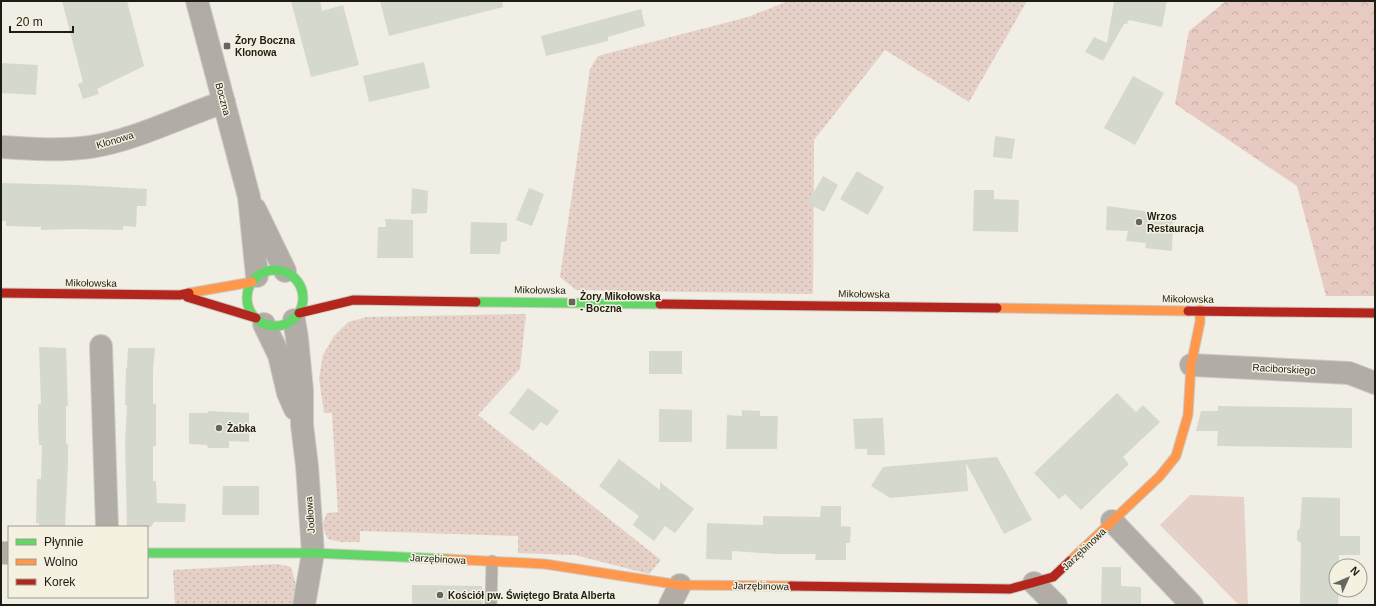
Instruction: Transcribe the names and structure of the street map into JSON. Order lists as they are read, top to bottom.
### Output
{
  "streets": {
    "street": [
      "Boczna",
      "Klonowa",
      "Mikołowska",
      "Raciborskiego",
      "Jodłowa",
      "Jarzębinowa"
    ]
  },
  "crossings": [
    ["Boczna", "Klonowa"],
    ["Boczna", "Mikołowska"],
    ["Boczna", "Jodłowa"],
    ["Mikołowska", "Jodłowa"],
    ["Mikołowska", "Jarzębinowa"],
    ["Raciborskiego", "Jarzębinowa"],
    ["Jodłowa", "Jarzębinowa"]
  ],
  "places": {
    "transit": ["Żory Boczna Klonowa", "Żory Mikołowska - Boczna"],
    "other": ["Wrzos Restauracja", "Żabka", "Kościół pw. Świętego Brata Alberta"]
  },
  "legend": ["Płynnie", "Wolno", "Korek"],
  "scale_bar": "20 m",
  "north": "top right"
}
